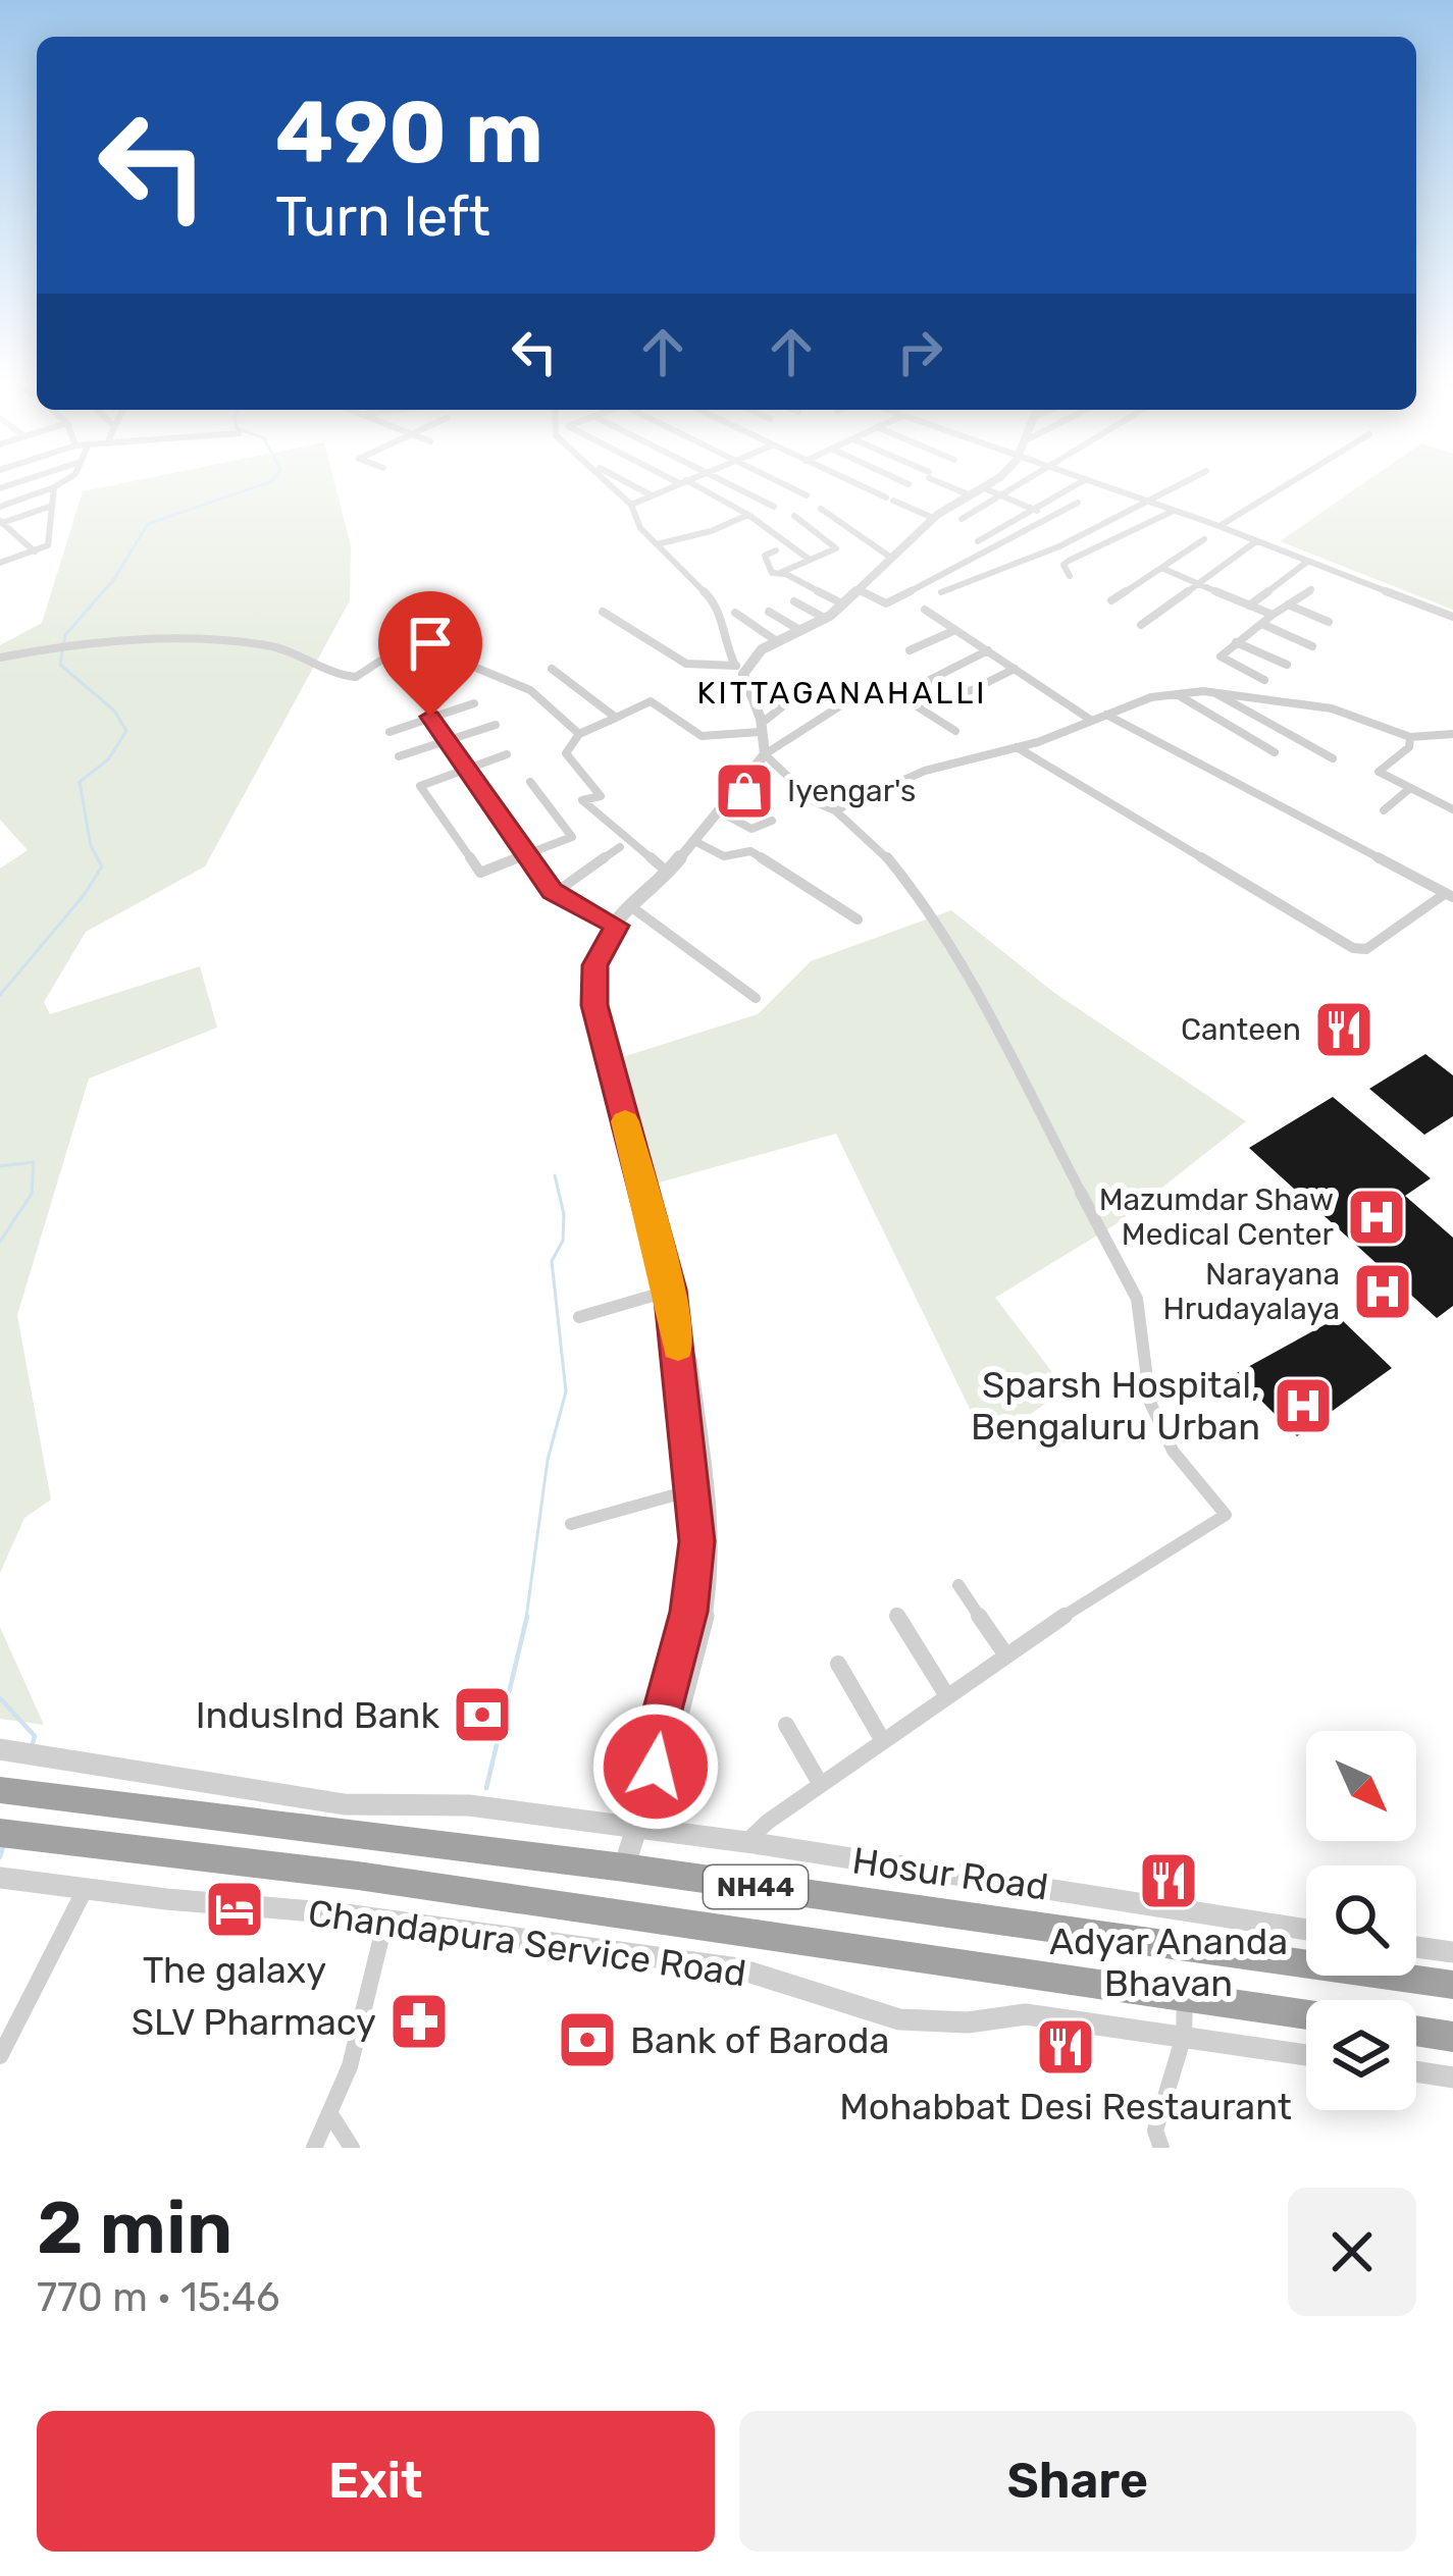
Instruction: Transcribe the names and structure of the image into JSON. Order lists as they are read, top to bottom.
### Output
{
  "streets": {
    "highway": ["Hosur Road", "NH44"],
    "street": ["Chandapura Service Road"]
  },
  "districts": ["KITTAGANAHALLI"],
  "places": {
    "shop": ["Iyengar's"],
    "restaurant": ["Canteen", "Adyar Ananda Bhavan", "Mohabbat Desi Restaurant"],
    "hospital": ["Mazumdar Shaw Medical Center", "Narayana Hrudayalaya", "Sparsh Hospital, Bengaluru Urban"],
    "bank": ["IndusInd Bank", "Bank of Baroda"],
    "hotel": ["The galaxy"],
    "pharmacy": ["SLV Pharmacy"]
  },
  "north": "bottom right",
  "page": {
    "turn": ["490 m", "Turn left"],
    "heading": ["2 min", "770 m · 15:46"],
    "buttons": ["Exit", "Share"]
  }
}
